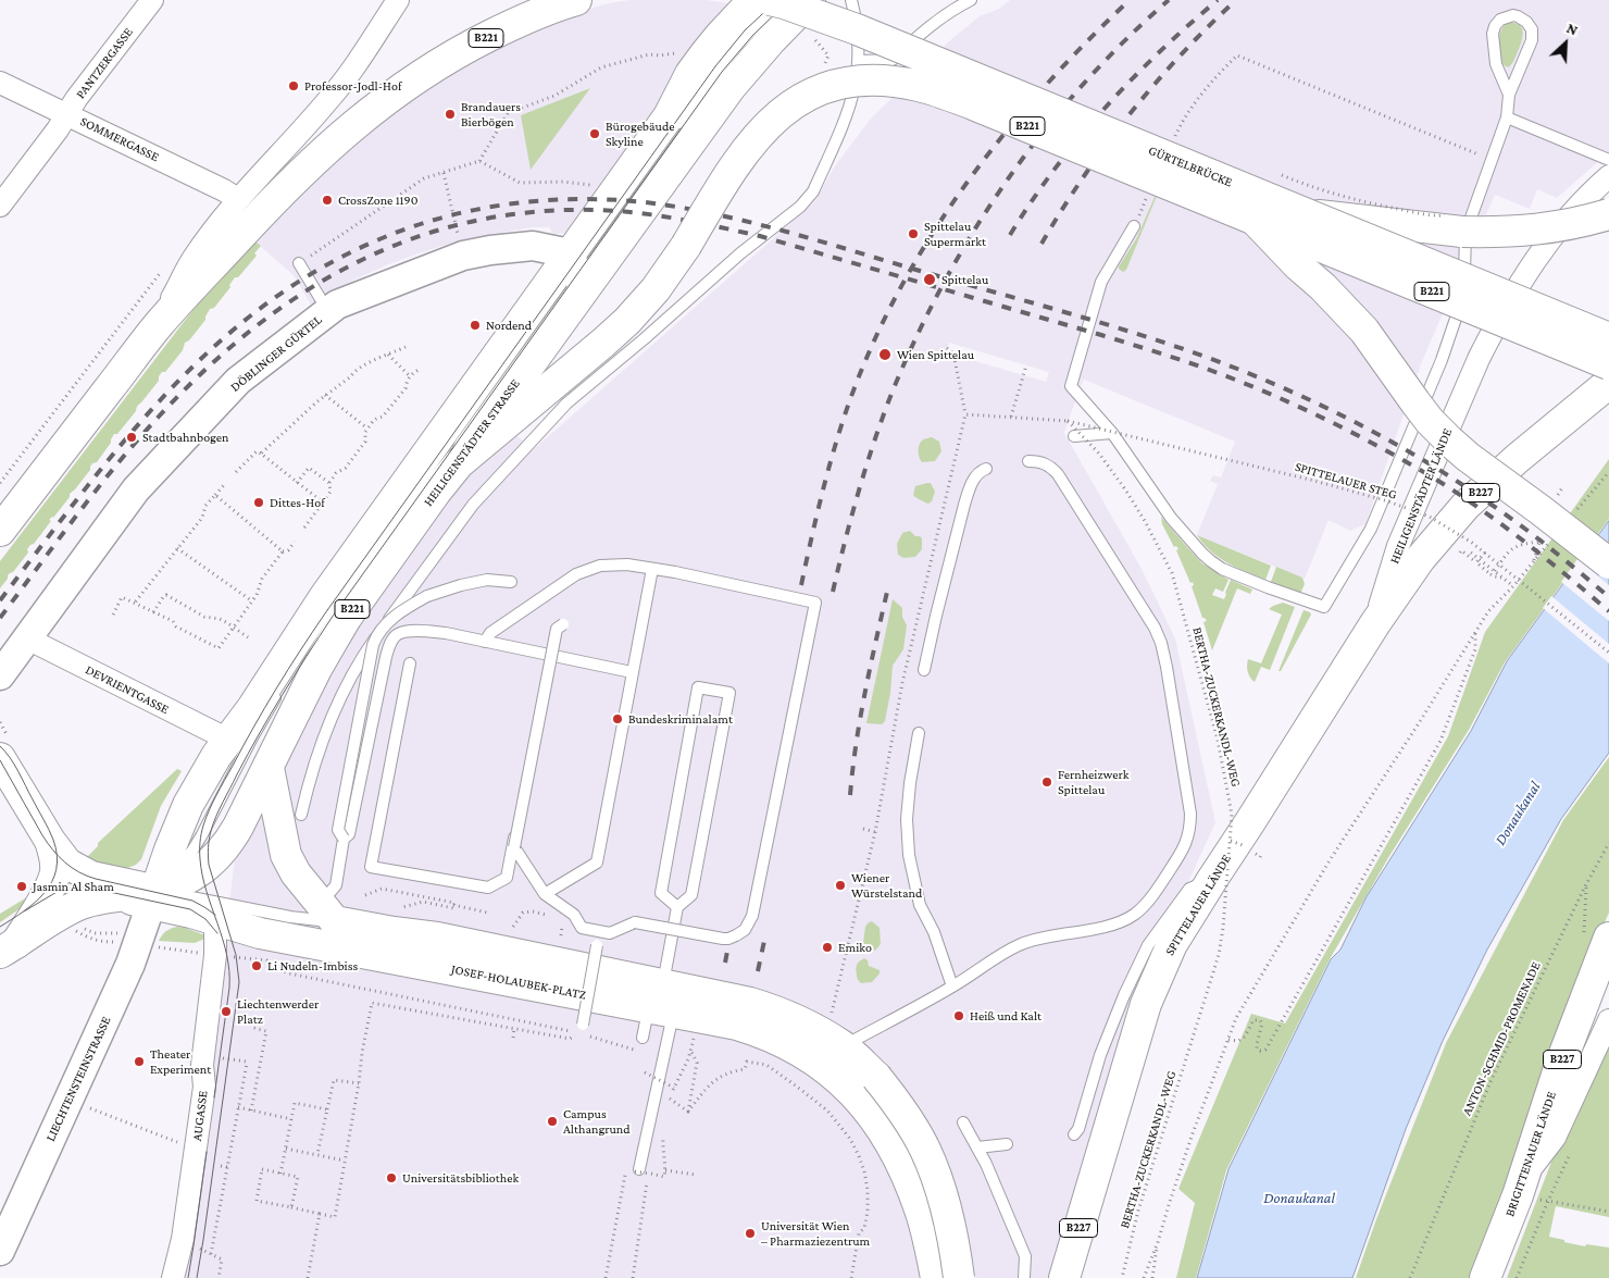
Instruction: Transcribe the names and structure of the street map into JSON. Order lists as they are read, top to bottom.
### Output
{
  "streets": {
    "main road": [
      "B221",
      "GÜRTELBRÜCKE",
      "HEILIGENSTÄDTER STRASSE",
      "B227",
      "HEILIGENSTÄDTER LÄNDE",
      "SPITTELAUER LÄNDE",
      "JOSEF-HOLAUBEK-PLATZ",
      "BRIGITTENAUER LÄNDE"
    ],
    "street": [
      "PANTZERGASSE",
      "SOMMERGASSE",
      "DÖBLINGER GÜRTEL",
      "DEVRIENTGASSE",
      "LIECHTENSTEINSTRASSE",
      "AUGASSE"
    ],
    "path": ["SPITTELAUER STEG", "BERTHA-ZUCKERKANDL-WEG", "ANTON-SCHMID-PROMENADE"]
  },
  "crossings": [
    ["PANTZERGASSE", "SOMMERGASSE"],
    ["GÜRTELBRÜCKE", "HEILIGENSTÄDTER STRASSE"],
    ["DÖBLINGER GÜRTEL", "HEILIGENSTÄDTER STRASSE"],
    ["DÖBLINGER GÜRTEL", "DEVRIENTGASSE"],
    ["HEILIGENSTÄDTER STRASSE", "DEVRIENTGASSE"],
    ["HEILIGENSTÄDTER STRASSE", "LIECHTENSTEINSTRASSE"],
    ["SPITTELAUER STEG", "BERTHA-ZUCKERKANDL-WEG"],
    ["HEILIGENSTÄDTER LÄNDE", "SPITTELAUER LÄNDE"]
  ],
  "water": ["Donaukanal"],
  "places": [
    "Professor-Jodl-Hof",
    "Brandauers Bierbögen",
    "Bürogebäude Skyline",
    "CrossZone 1190",
    "Spittelau Supermarkt",
    "Spittelau",
    "Nordend",
    "Wien Spittelau",
    "Stadtbahnbogen",
    "Dittes-Hof",
    "Bundeskriminalamt",
    "Fernheizwerk Spittelau",
    "Wiener Würstelstand",
    "Jasmin Al Sham",
    "Emiko",
    "Li Nudeln-Imbiss",
    "Liechtenwerder Platz",
    "Heiß und Kalt",
    "Theater Experiment",
    "Campus Althangrund",
    "Universitätsbibliothek",
    "Universität Wien – Pharmaziezentrum"
  ],
  "north": "top right"
}
